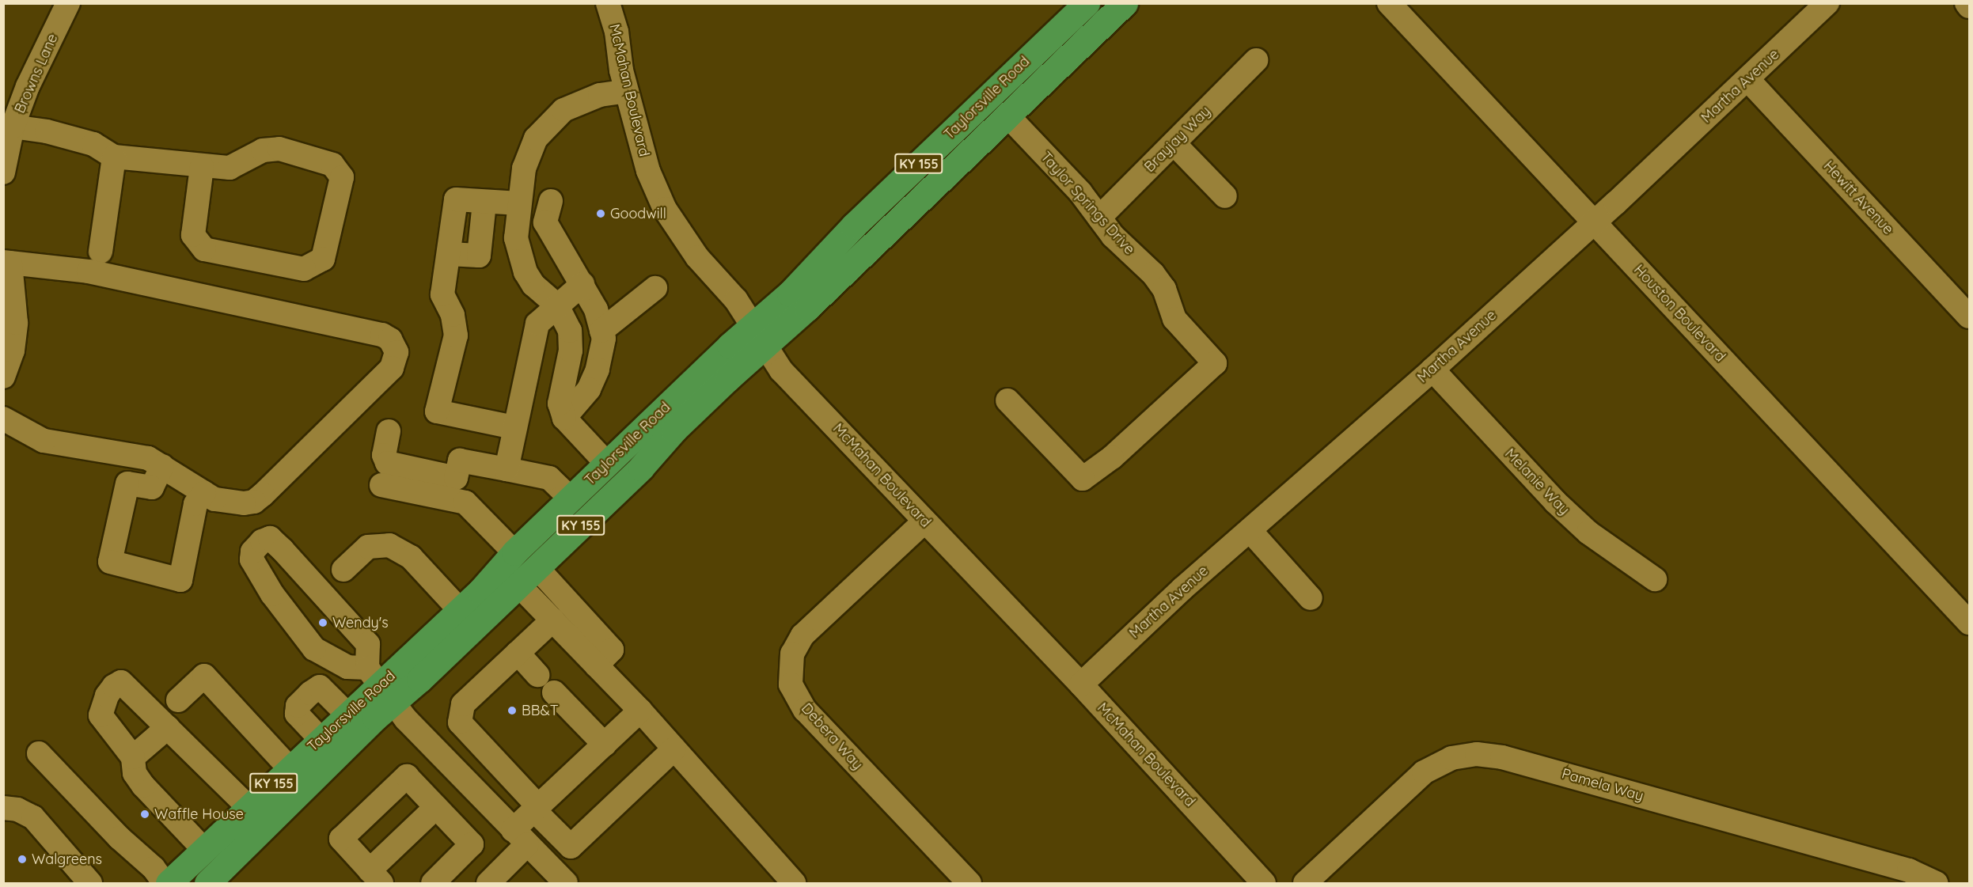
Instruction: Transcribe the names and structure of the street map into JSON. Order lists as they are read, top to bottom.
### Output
{
  "streets": {
    "main road": ["Taylorsville Road", "KY 155"],
    "street": [
      "Browns Lane",
      "Martha Avenue",
      "McMahan Boulevard",
      "Brayjay Way",
      "Hewitt Avenue",
      "Taylor Springs Drive",
      "Houston Boulevard",
      "Melanie Way",
      "Debera Way",
      "Pamela Way"
    ]
  },
  "crossings": [
    ["Martha Avenue", "McMahan Boulevard"],
    ["Martha Avenue", "Hewitt Avenue"],
    ["Martha Avenue", "Houston Boulevard"],
    ["Martha Avenue", "Melanie Way"],
    ["McMahan Boulevard", "Taylorsville Road"],
    ["McMahan Boulevard", "Debera Way"],
    ["Taylorsville Road", "Taylor Springs Drive"],
    ["Brayjay Way", "Taylor Springs Drive"]
  ],
  "places": [
    "Goodwill",
    "Wendy's",
    "BB&T",
    "Waffle House",
    "Walgreens"
  ]
}
